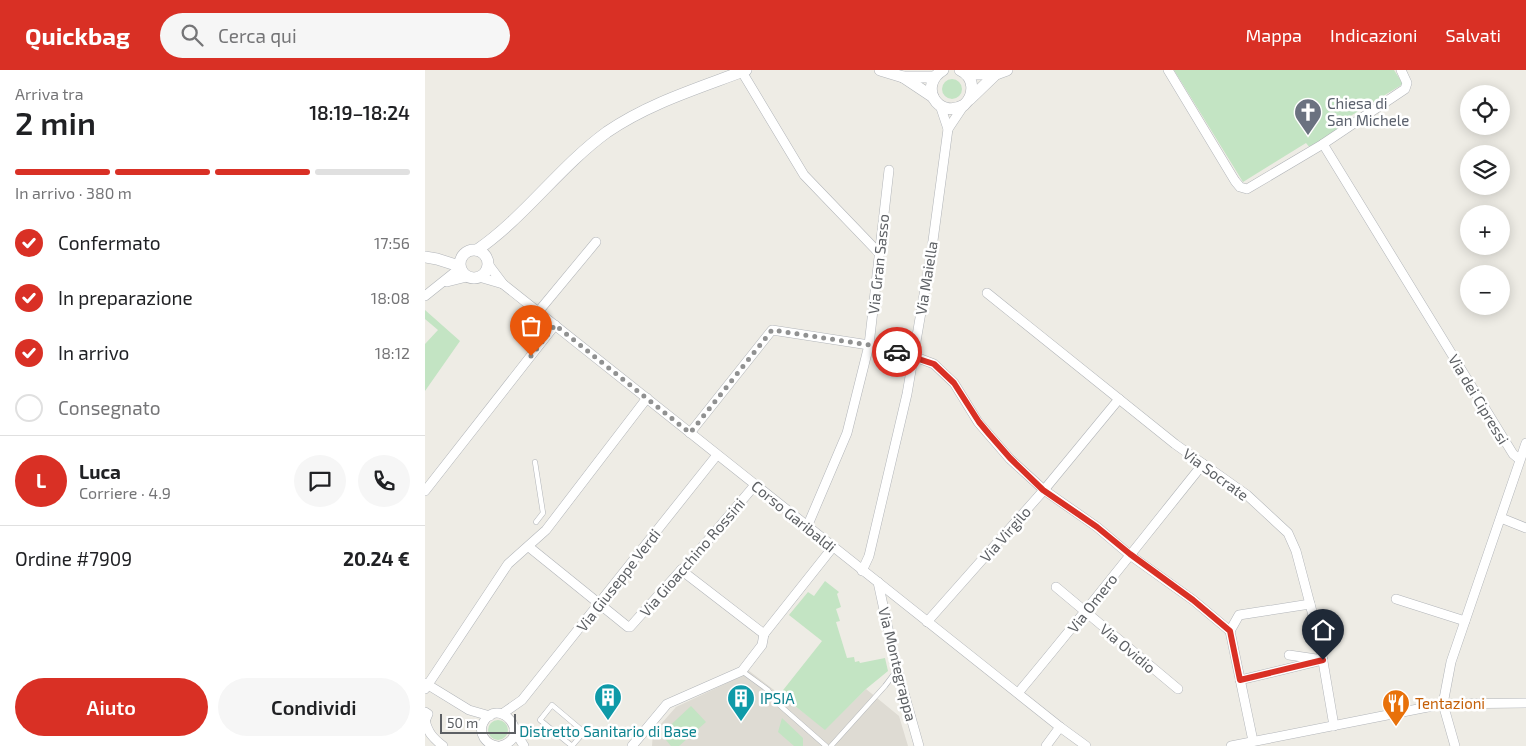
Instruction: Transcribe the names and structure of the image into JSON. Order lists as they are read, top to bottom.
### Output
{
  "streets": {
    "street": [
      "Via Gran Sasso",
      "Via Maiella",
      "Via dei Cipressi",
      "Via Socrate",
      "Corso Garibaldi",
      "Via Virgilo",
      "Via Gioacchino Rossini",
      "Via Giuseppe Verdi",
      "Via Omero",
      "Via Ovidio",
      "Via Montegrappa"
    ]
  },
  "crossings": [
    ["Via Gran Sasso", "Corso Garibaldi"],
    ["Via Maiella", "Corso Garibaldi"],
    ["Via Socrate", "Via Virgilo"],
    ["Via Socrate", "Via Omero"],
    ["Corso Garibaldi", "Via Virgilo"],
    ["Corso Garibaldi", "Via Gioacchino Rossini"],
    ["Corso Garibaldi", "Via Giuseppe Verdi"],
    ["Corso Garibaldi", "Via Omero"],
    ["Corso Garibaldi", "Via Montegrappa"],
    ["Via Gioacchino Rossini", "Via Giuseppe Verdi"],
    ["Via Omero", "Via Ovidio"]
  ],
  "places": {
    "church": ["Chiesa di San Michele"],
    "building": ["Distretto Sanitario di Base", "IPSIA"],
    "restaurant": ["Tentazioni"]
  },
  "scale_bar": "50 m",
  "page": {
    "header": "Quickbag",
    "search": "Cerca qui",
    "nav": ["Mappa", "Indicazioni", "Salvati"],
    "heading": ["2 min", "Arriva tra", "18:19–18:24"],
    "panel": [
      "Luca",
      "Corriere · 4.9",
      "Ordine #7909",
      "20.24 €"
    ],
    "map_buttons": ["+", "−"],
    "bar": "In arrivo · 380 m",
    "list": [
      ["Confermato", "17:56"],
      ["In preparazione", "18:08"],
      ["In arrivo", "18:12"],
      "Consegnato"
    ],
    "round": "L",
    "buttons": ["Aiuto", "Condividi"],
    "scale": "50 m"
  }
}
